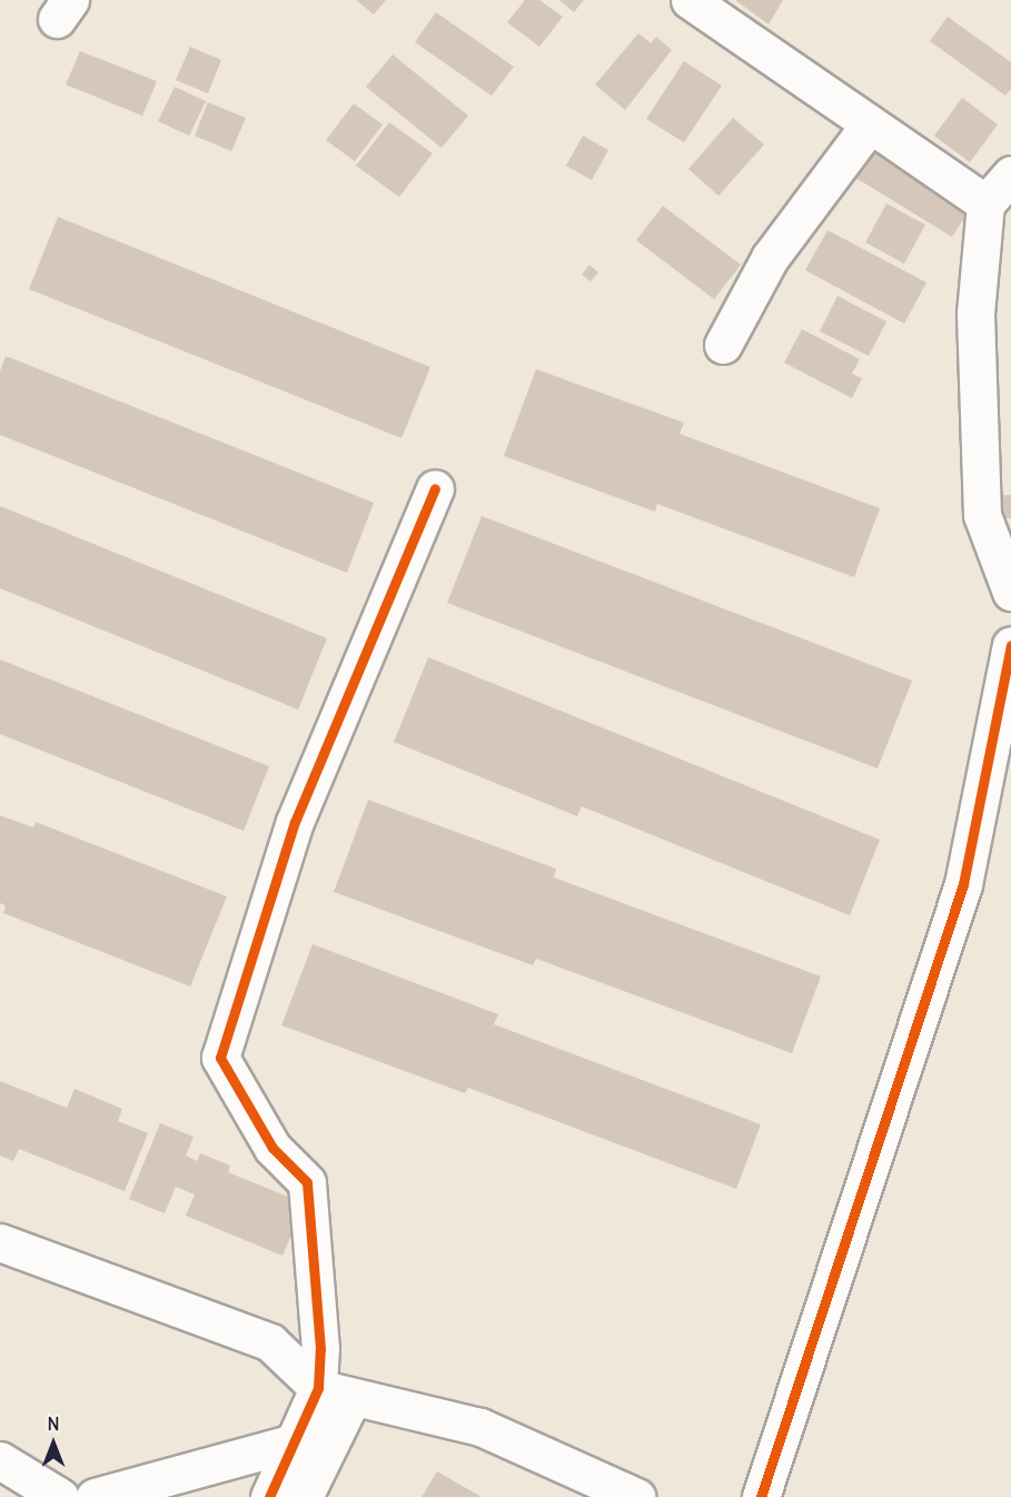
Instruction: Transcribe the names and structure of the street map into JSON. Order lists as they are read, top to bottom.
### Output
{
  "north": "top"
}
